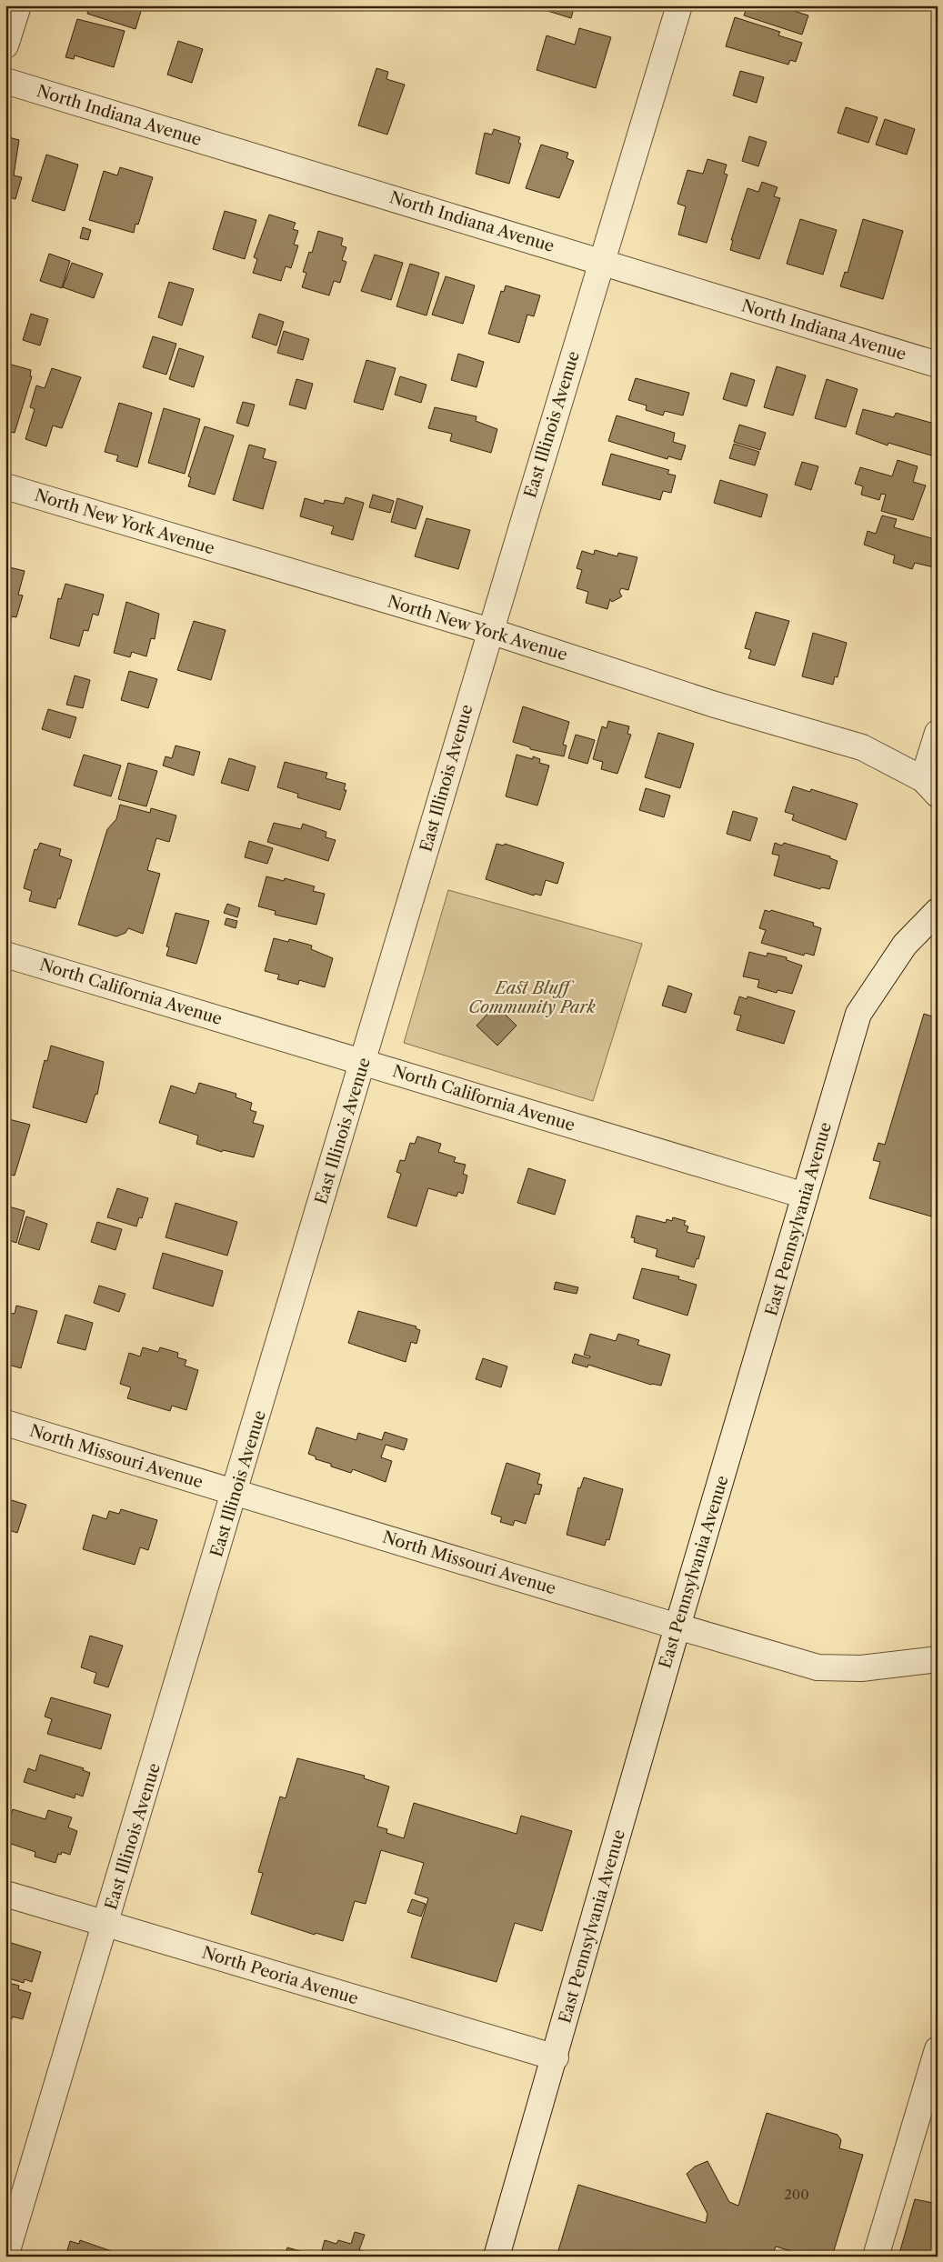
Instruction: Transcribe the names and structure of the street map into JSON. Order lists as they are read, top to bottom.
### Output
{
  "streets": {
    "street": [
      "North Indiana Avenue",
      "East Illinois Avenue",
      "North New York Avenue",
      "North California Avenue",
      "East Pennsylvania Avenue",
      "North Missouri Avenue",
      "North Peoria Avenue"
    ]
  },
  "crossings": [
    ["North Indiana Avenue", "East Illinois Avenue"],
    ["East Illinois Avenue", "North New York Avenue"],
    ["East Illinois Avenue", "North California Avenue"],
    ["East Illinois Avenue", "North Missouri Avenue"],
    ["East Illinois Avenue", "North Peoria Avenue"],
    ["North California Avenue", "East Pennsylvania Avenue"],
    ["East Pennsylvania Avenue", "North Missouri Avenue"],
    ["East Pennsylvania Avenue", "North Peoria Avenue"]
  ],
  "parks": ["East Bluff Community Park"],
  "house_numbers": ["200"]
}
